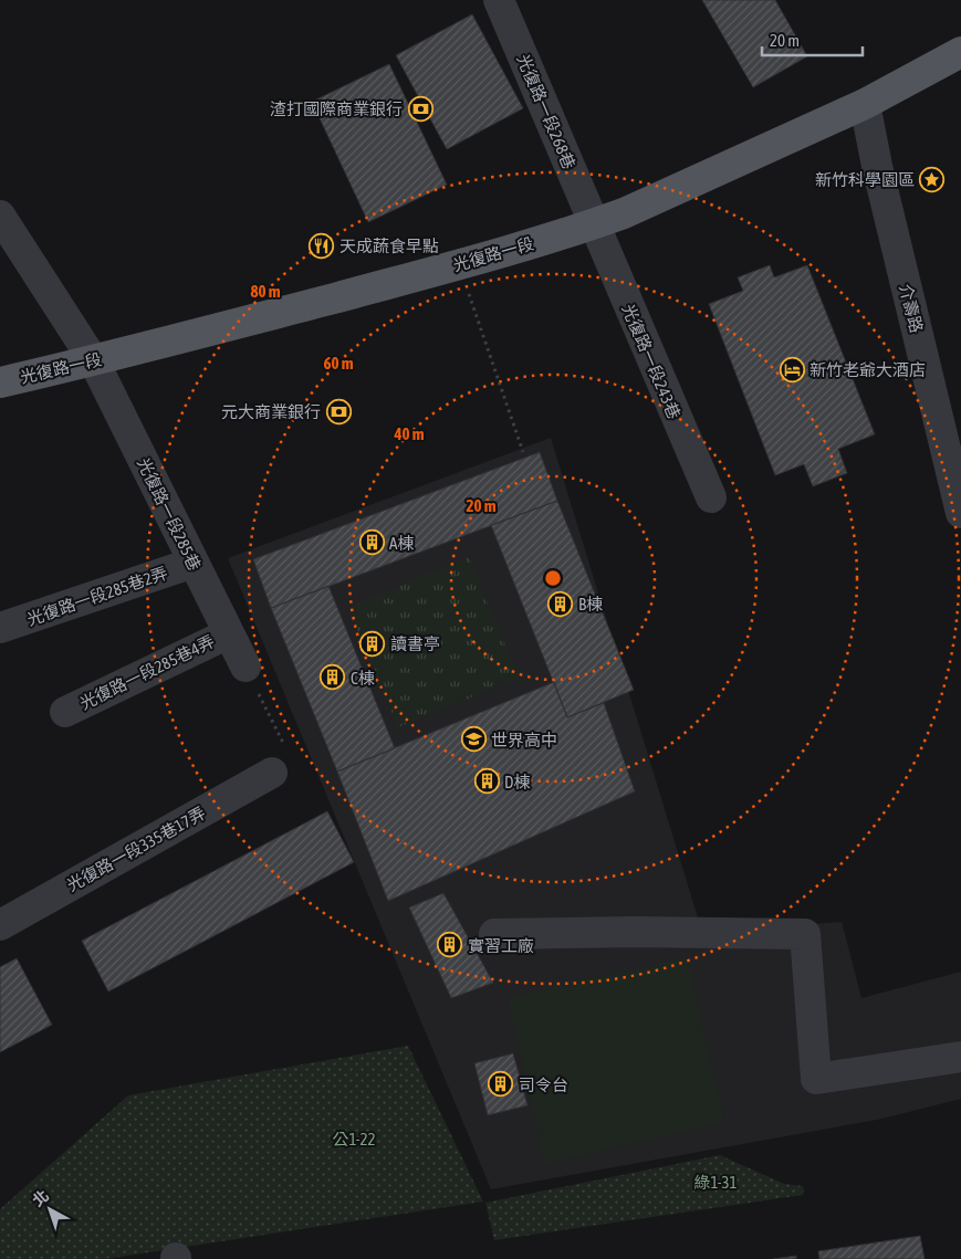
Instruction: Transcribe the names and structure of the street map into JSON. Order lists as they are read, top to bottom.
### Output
{
  "streets": {
    "main road": ["光復路一段"],
    "street": [
      "光復路一段268巷",
      "介壽路",
      "光復路一段243巷",
      "光復路一段285巷",
      "光復路一段285巷2弄",
      "光復路一段285巷4弄",
      "光復路一段335巷17弄"
    ]
  },
  "crossings": [
    ["光復路一段268巷", "光復路一段"],
    ["光復路一段268巷", "光復路一段243巷"],
    ["光復路一段", "介壽路"],
    ["光復路一段", "光復路一段243巷"],
    ["光復路一段", "光復路一段285巷"],
    ["光復路一段285巷", "光復路一段285巷2弄"],
    ["光復路一段285巷", "光復路一段285巷4弄"]
  ],
  "parks": ["公1-22", "綠1-31"],
  "places": {
    "bank": ["渣打國際商業銀行", "元大商業銀行"],
    "place": ["新竹科學園區"],
    "restaurant": ["天成蔬食早點"],
    "hotel": ["新竹老爺大酒店"],
    "building": [
      "A棟",
      "B棟",
      "讀書亭",
      "C棟",
      "D棟",
      "實習工廠",
      "司令台"
    ],
    "school or university": ["世界高中"]
  },
  "scale_bar": "20 m",
  "north": "top left",
  "rings": [
    "80 m",
    "60 m",
    "40 m",
    "20 m"
  ]
}
